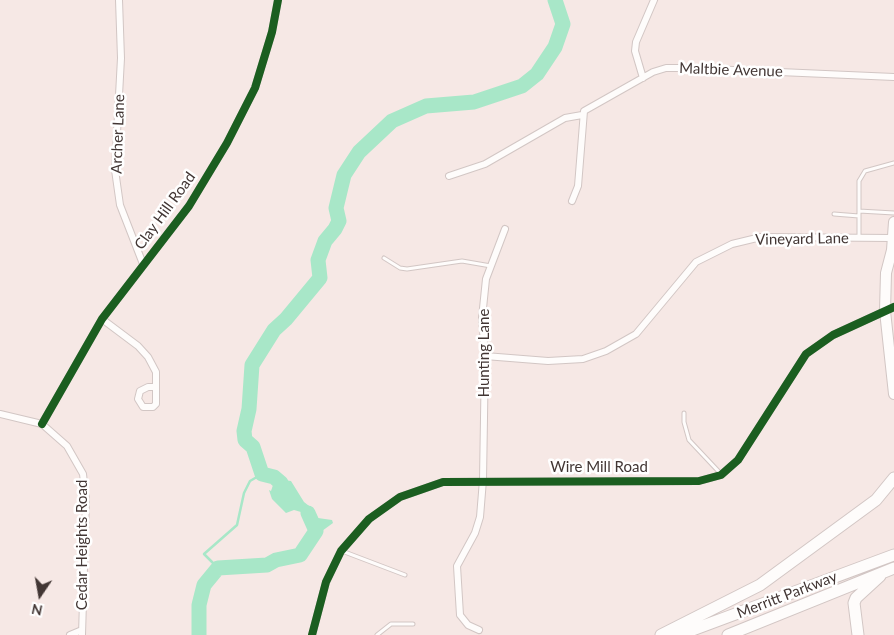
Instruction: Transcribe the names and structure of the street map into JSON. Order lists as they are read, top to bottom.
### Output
{
  "streets": {
    "highway": ["Merritt Parkway"],
    "street": [
      "Maltbie Avenue",
      "Archer Lane",
      "Clay Hill Road",
      "Vineyard Lane",
      "Hunting Lane",
      "Wire Mill Road",
      "Cedar Heights Road"
    ]
  },
  "crossings": [
    ["Archer Lane", "Clay Hill Road"],
    ["Clay Hill Road", "Cedar Heights Road"],
    ["Vineyard Lane", "Hunting Lane"],
    ["Hunting Lane", "Wire Mill Road"]
  ],
  "north": "bottom"
}
